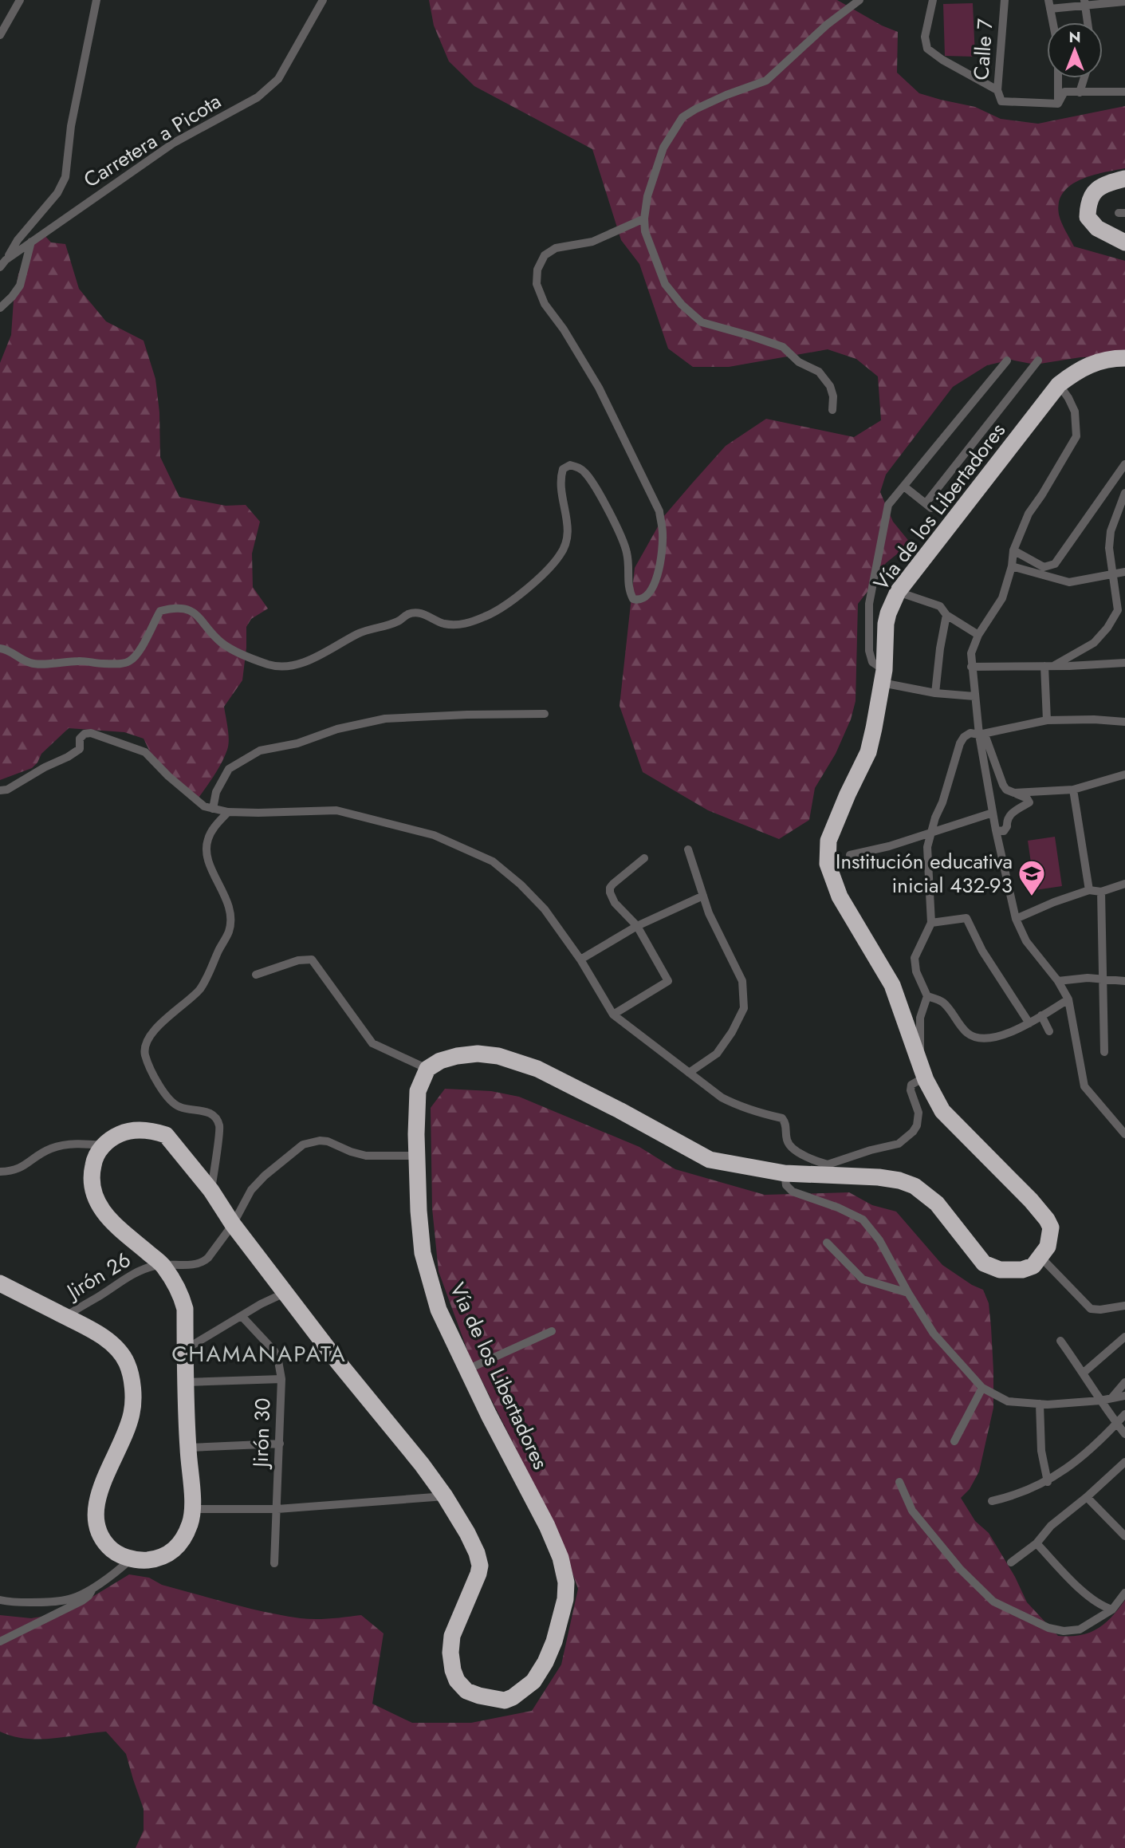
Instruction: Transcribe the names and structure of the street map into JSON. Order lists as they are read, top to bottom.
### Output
{
  "streets": {
    "highway": ["Vía de los Libertadores"],
    "street": [
      "Calle 7",
      "Carretera a Picota",
      "Jirón 26",
      "Jirón 30"
    ]
  },
  "crossings": [
    ["Vía de los Libertadores", "Jirón 26"]
  ],
  "districts": ["CHAMANAPATA"],
  "places": {
    "school or university": ["Institución educativa inicial 432-93"]
  },
  "north": "top"
}
